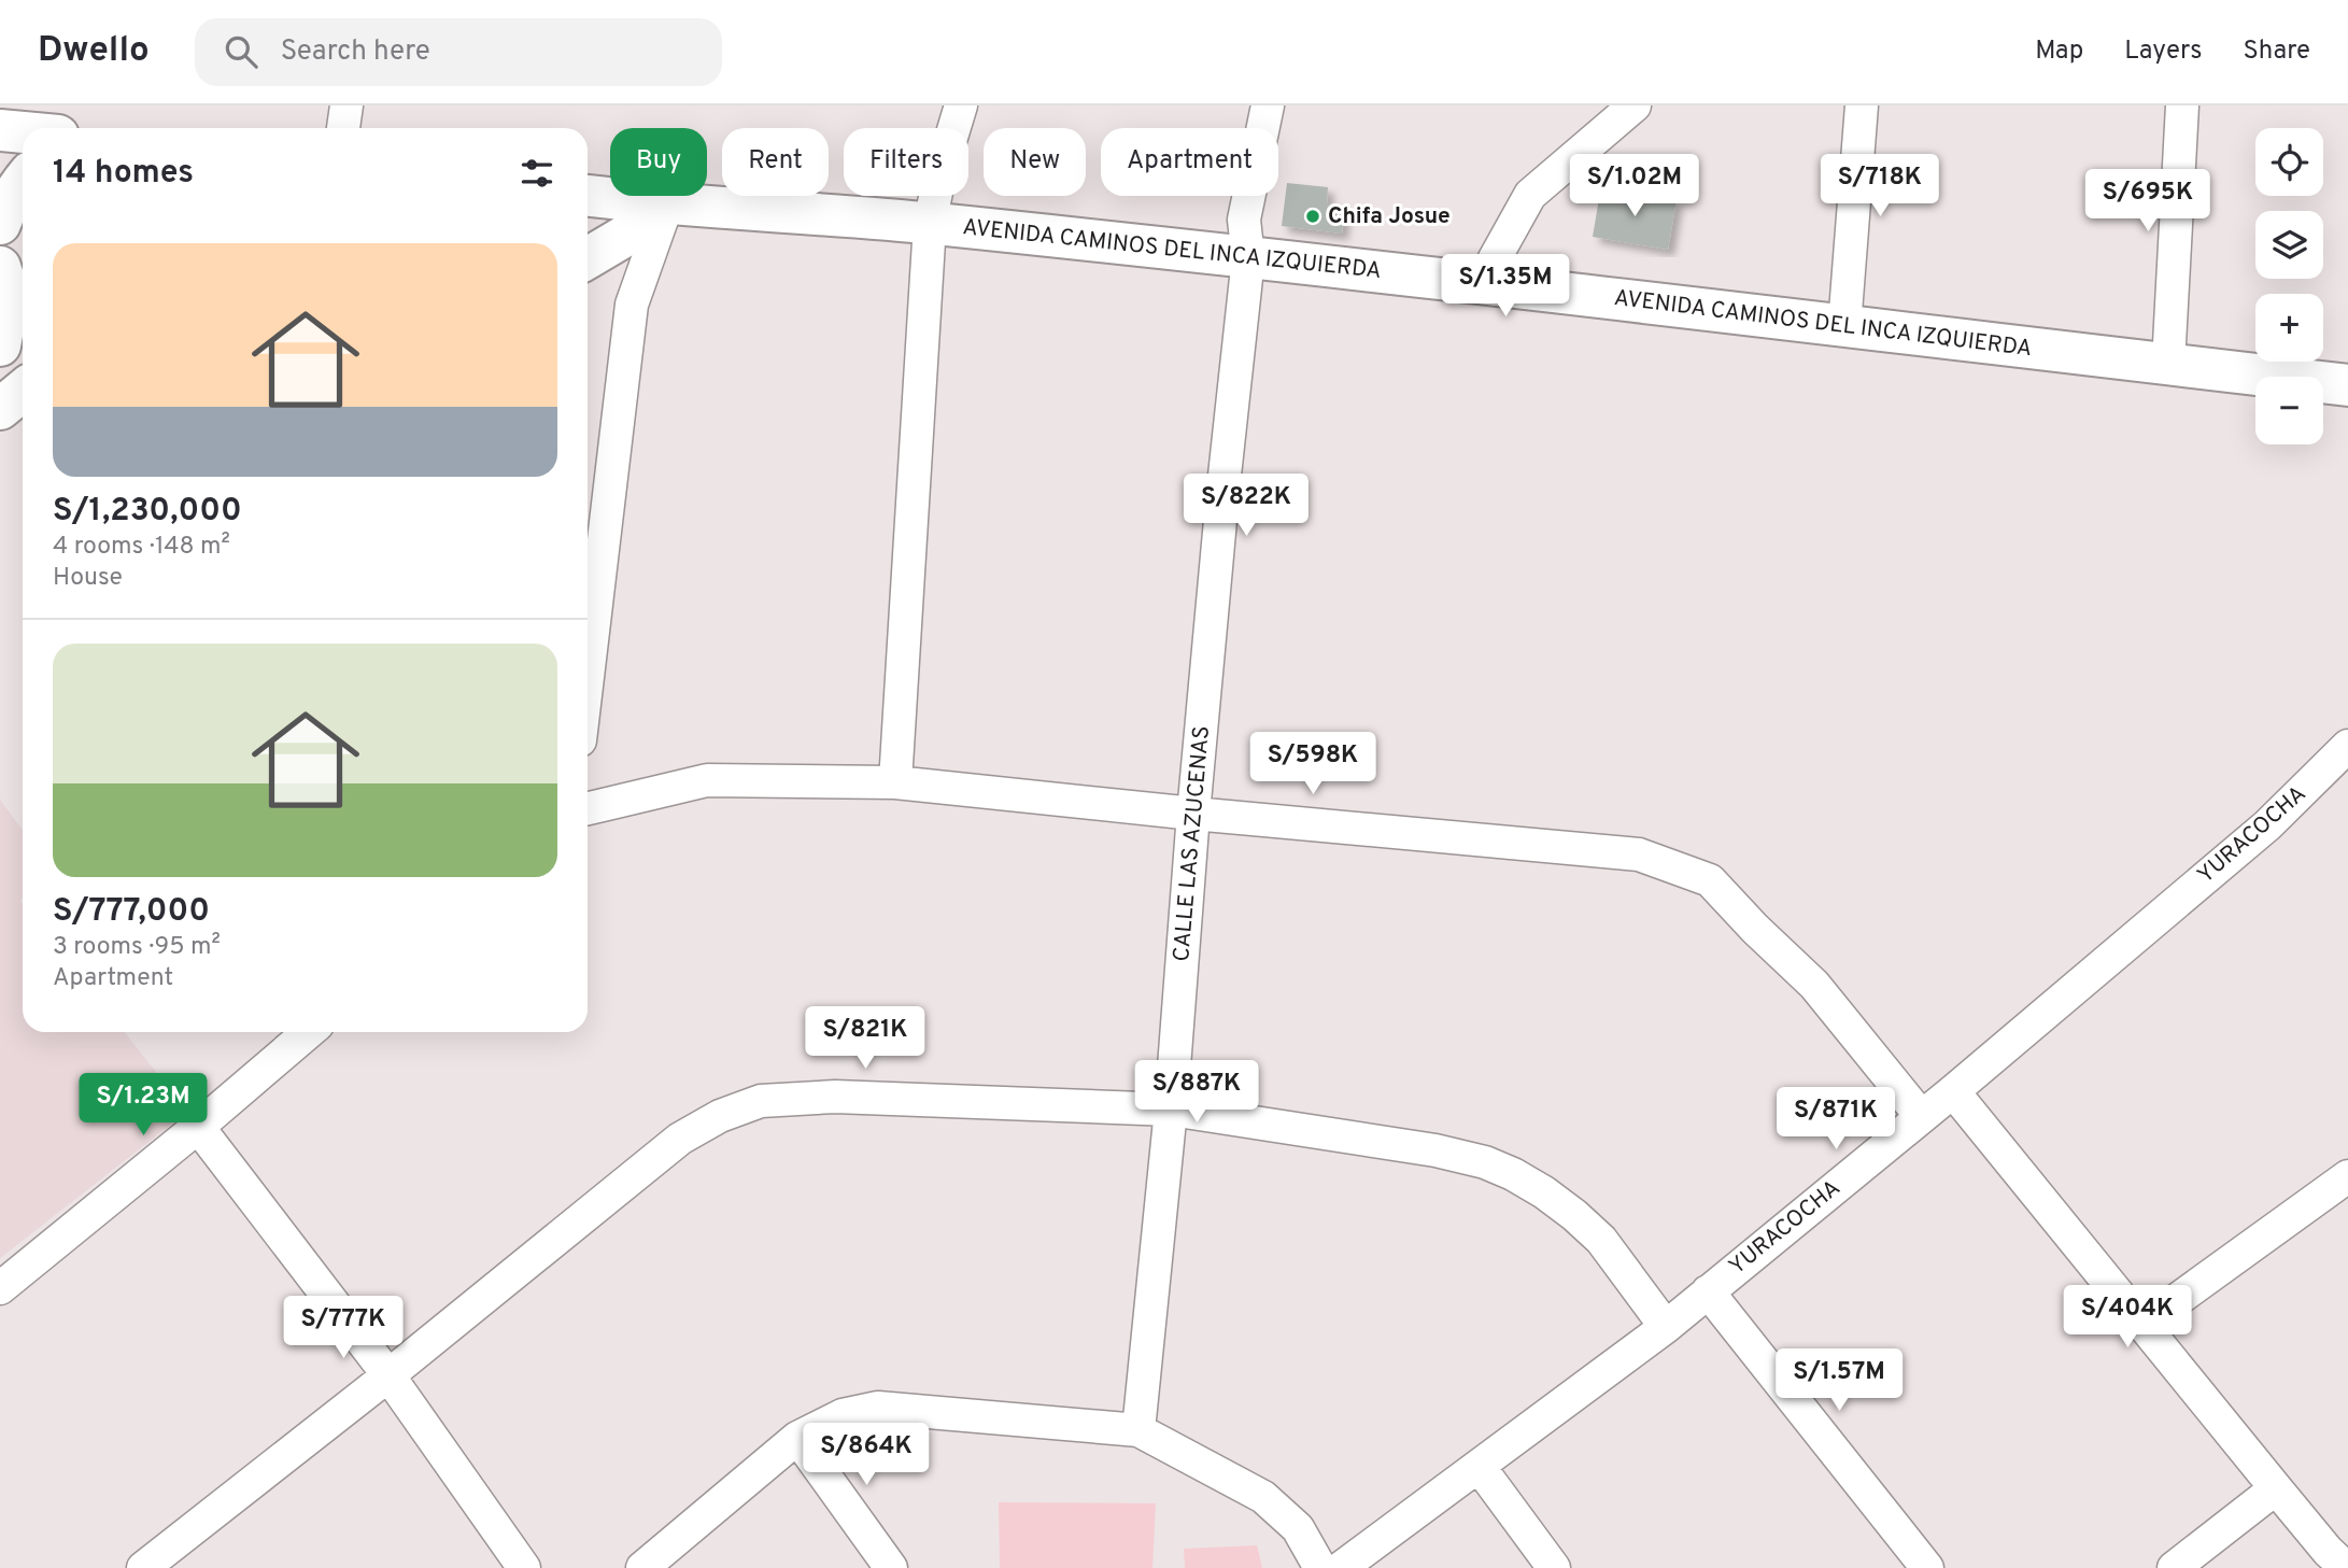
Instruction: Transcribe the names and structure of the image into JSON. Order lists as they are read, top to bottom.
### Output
{
  "streets": {
    "main road": ["AVENIDA CAMINOS DEL INCA IZQUIERDA"],
    "street": ["YURACOCHA", "CALLE LAS AZUCENAS"]
  },
  "crossings": [
    ["AVENIDA CAMINOS DEL INCA IZQUIERDA", "CALLE LAS AZUCENAS"]
  ],
  "places": ["Chifa Josue"],
  "page": {
    "header": "Dwello",
    "search": "Search here",
    "nav": ["Map", "Layers", "Share"],
    "map_buttons": ["+", "−"],
    "chip": [
      "Buy",
      "Rent",
      "Filters",
      "New",
      "Apartment"
    ],
    "heading": "14 homes",
    "price": [
      "S/1.02M",
      "S/718K",
      "S/695K",
      "S/1.35M",
      "S/822K",
      "S/598K",
      "S/821K",
      "S/887K",
      "S/1.23M",
      "S/871K",
      "S/404K",
      "S/777K",
      "S/1.57M",
      "S/864K"
    ],
    "list": [
      {
        "name": "S/1,230,000",
        "note": "4 rooms · 148 m² · House"
      },
      {
        "name": "S/777,000",
        "note": "3 rooms · 95 m² · Apartment"
      }
    ]
  }
}
